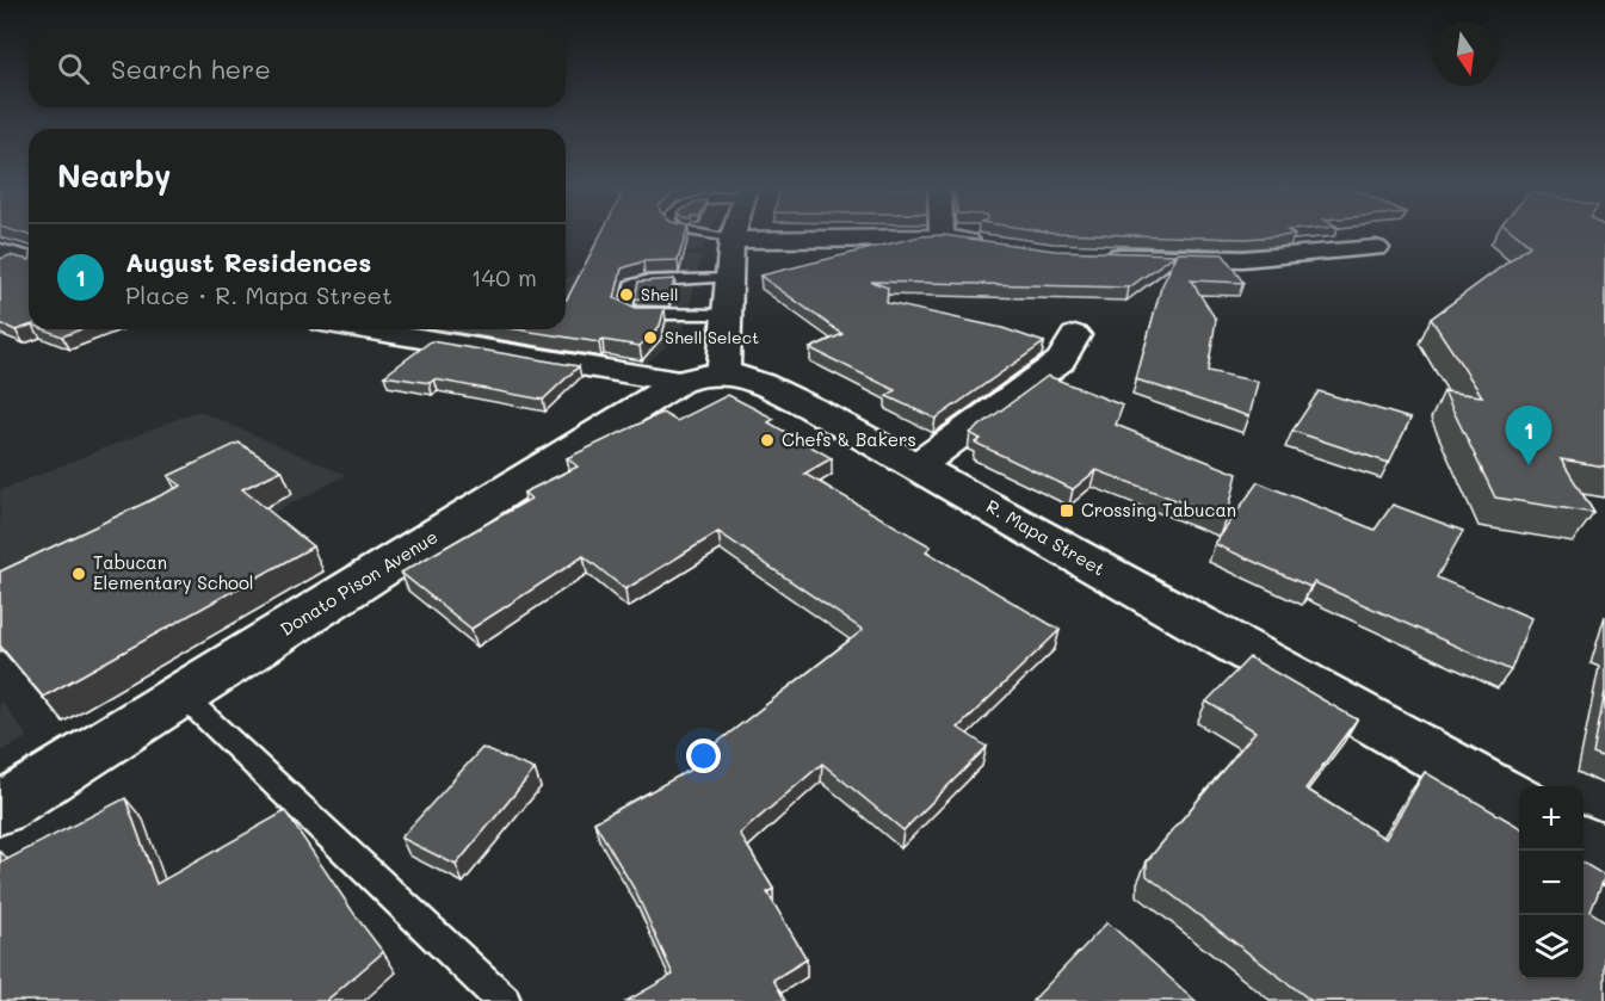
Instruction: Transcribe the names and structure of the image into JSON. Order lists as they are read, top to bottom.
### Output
{
  "streets": {
    "main road": ["R. Mapa Street", "Donato Pison Avenue"]
  },
  "crossings": [
    ["R. Mapa Street", "Donato Pison Avenue"]
  ],
  "places": {
    "other": [
      "Shell",
      "Shell Select",
      "Chefs & Bakers",
      "Tabucan Elementary School"
    ],
    "transit": ["Crossing Tabucan"]
  },
  "north": "bottom",
  "page": {
    "search": "Search here",
    "heading": "Nearby",
    "list": [
      {
        "mark": "1",
        "name": "August Residences",
        "note": "Place · R. Mapa Street",
        "value": "140 m"
      }
    ],
    "pins": "1",
    "map_buttons": ["+", "−"]
  }
}
